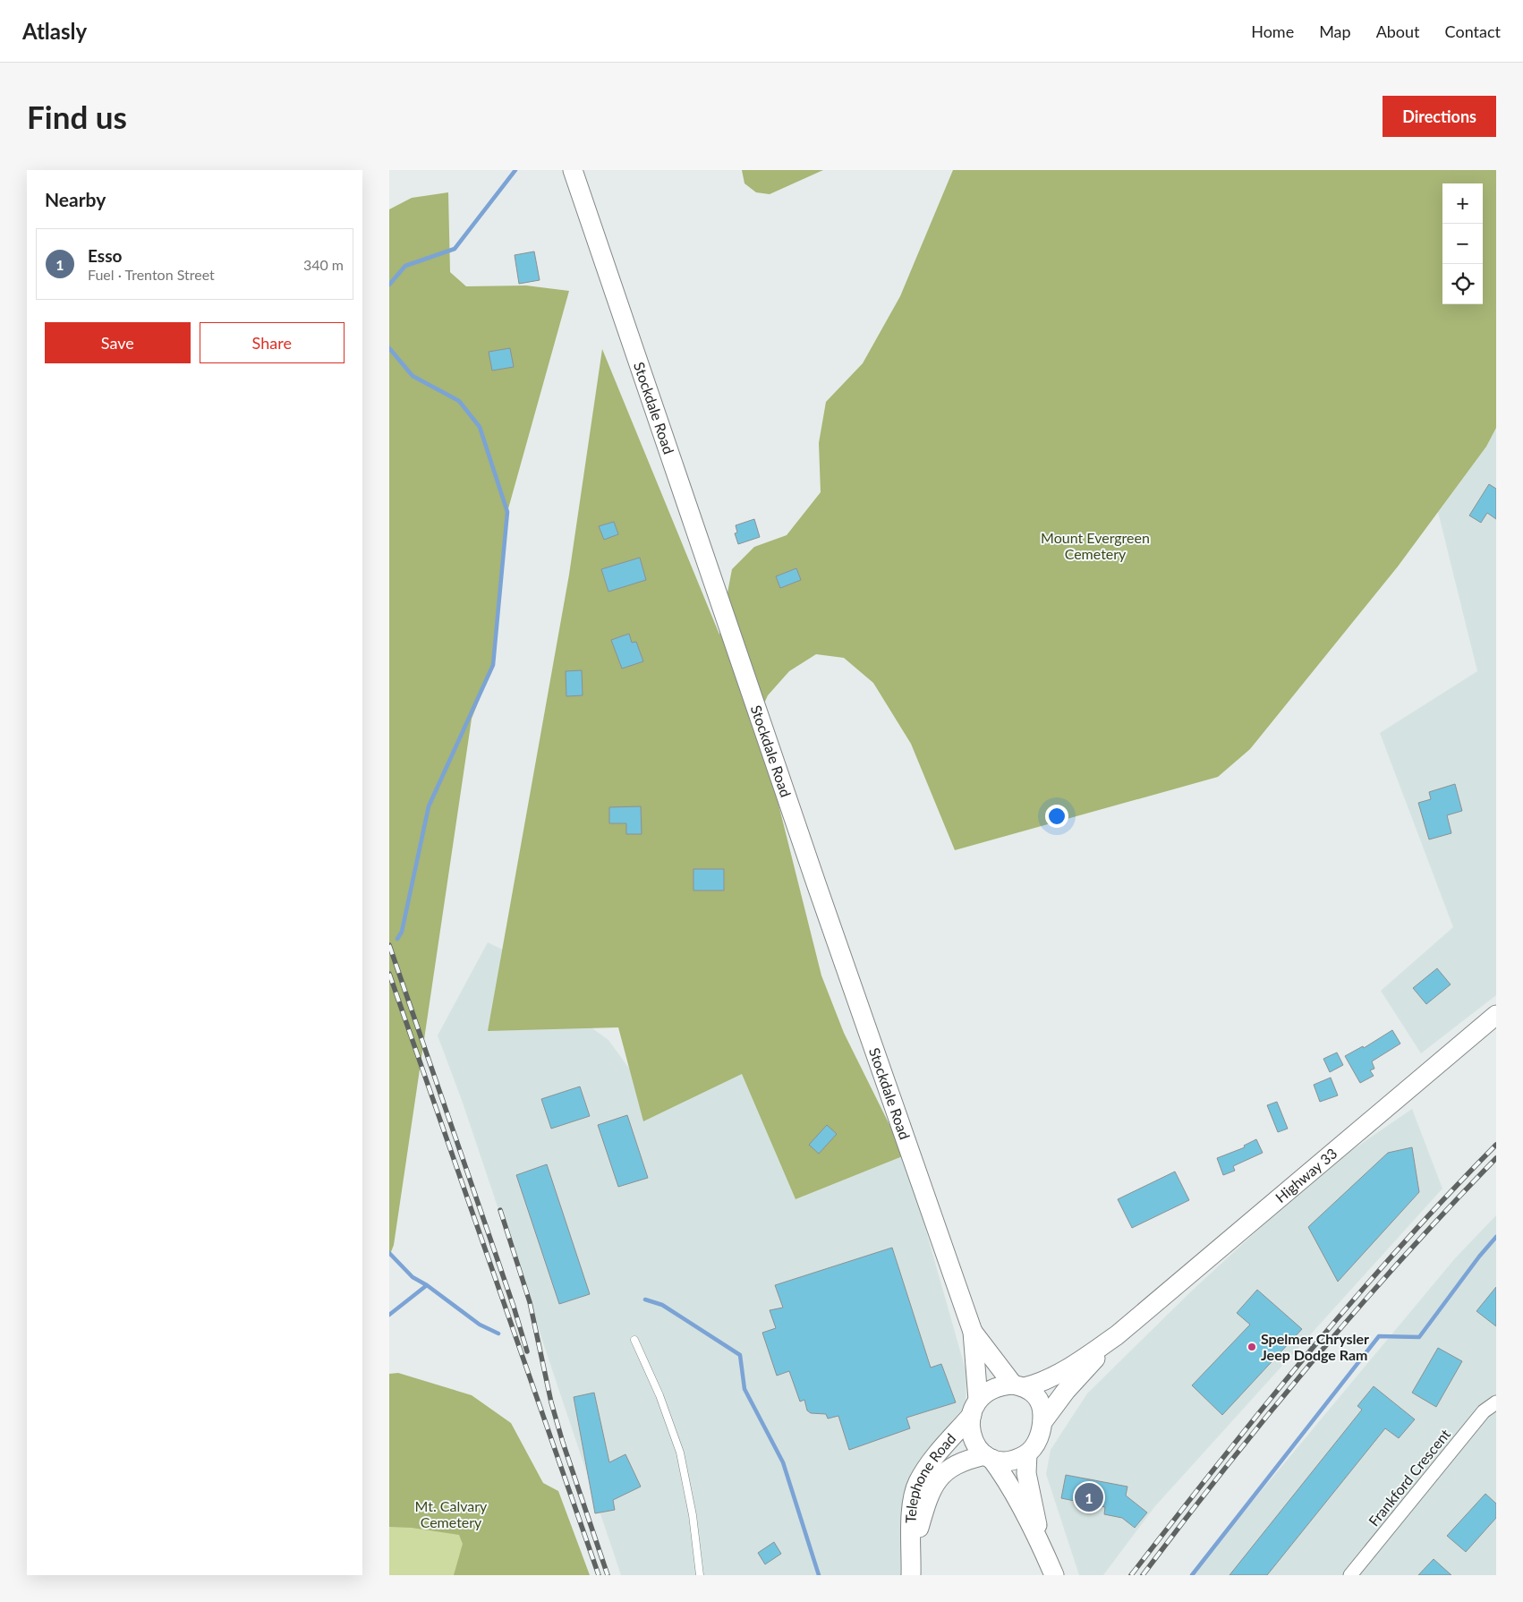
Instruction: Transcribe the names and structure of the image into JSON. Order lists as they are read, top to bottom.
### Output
{
  "streets": {
    "street": [
      "Stockdale Road",
      "Highway 33",
      "Frankford Crescent",
      "Telephone Road"
    ]
  },
  "crossings": [
    ["Stockdale Road", "Highway 33"],
    ["Stockdale Road", "Telephone Road"],
    ["Highway 33", "Telephone Road"]
  ],
  "parks": ["Mount Evergreen Cemetery", "Mt. Calvary Cemetery"],
  "places": ["Spelmer Chrysler Jeep Dodge Ram"],
  "page": {
    "header": "Atlasly",
    "nav": [
      "Home",
      "Map",
      "About",
      "Contact"
    ],
    "buttons": [
      "Directions",
      ["Save", "Share"]
    ],
    "title": "Find us",
    "heading": "Nearby",
    "map_buttons": ["+", "−"],
    "list": [
      {
        "mark": "1",
        "name": "Esso",
        "note": "Fuel · Trenton Street",
        "value": "340 m"
      }
    ],
    "pins": "1"
  }
}
